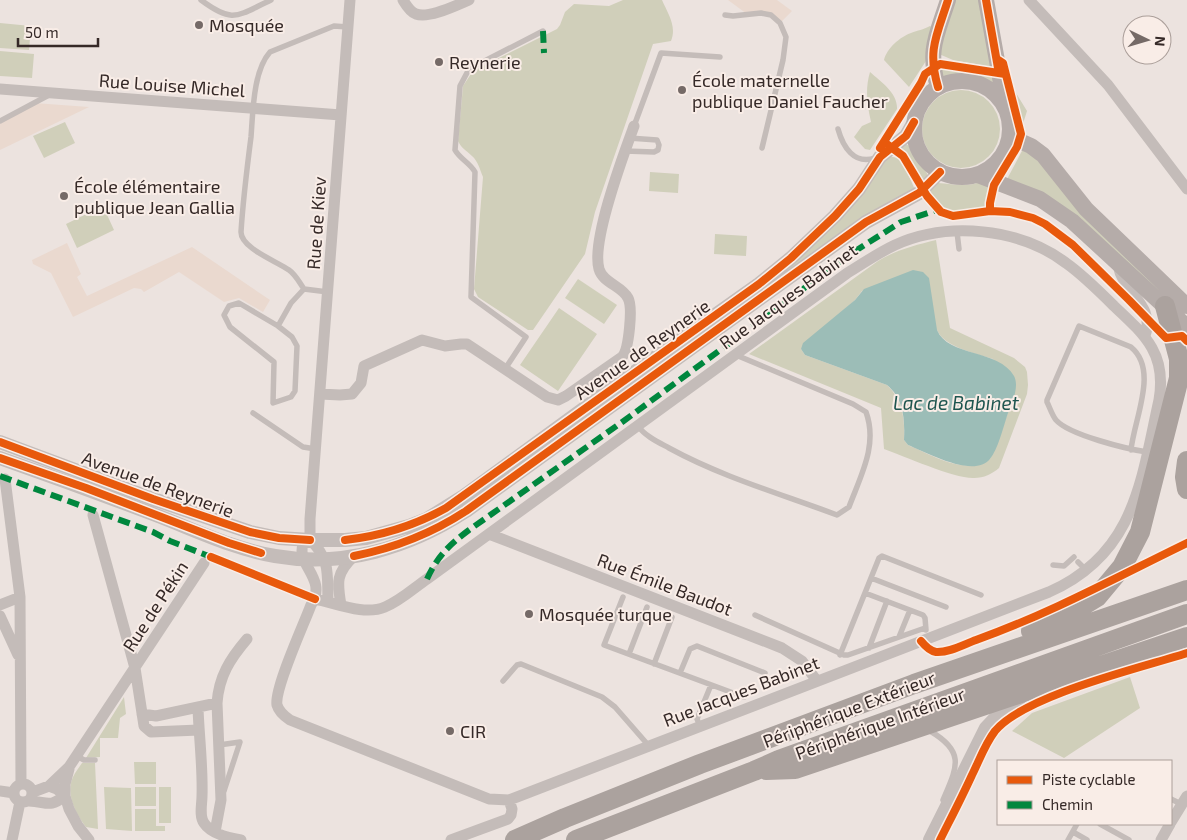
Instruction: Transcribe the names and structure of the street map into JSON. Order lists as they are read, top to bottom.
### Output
{
  "streets": {
    "highway": ["Périphérique Extérieur", "Périphérique Intérieur"],
    "street": [
      "Rue Louise Michel",
      "Rue de Kiev",
      "Rue Jacques Babinet",
      "Avenue de Reynerie",
      "Rue Émile Baudot",
      "Rue de Pékin"
    ]
  },
  "crossings": [
    ["Rue Louise Michel", "Rue de Kiev"],
    ["Rue de Kiev", "Avenue de Reynerie"],
    ["Rue Jacques Babinet", "Rue Émile Baudot"]
  ],
  "water": ["Lac de Babinet"],
  "places": [
    "Mosquée",
    "Reynerie",
    "École maternelle publique Daniel Faucher",
    "École élémentaire publique Jean Gallia",
    "Mosquée turque",
    "CIR"
  ],
  "legend": ["Piste cyclable", "Chemin"],
  "scale_bar": "50 m",
  "north": "right"
}
